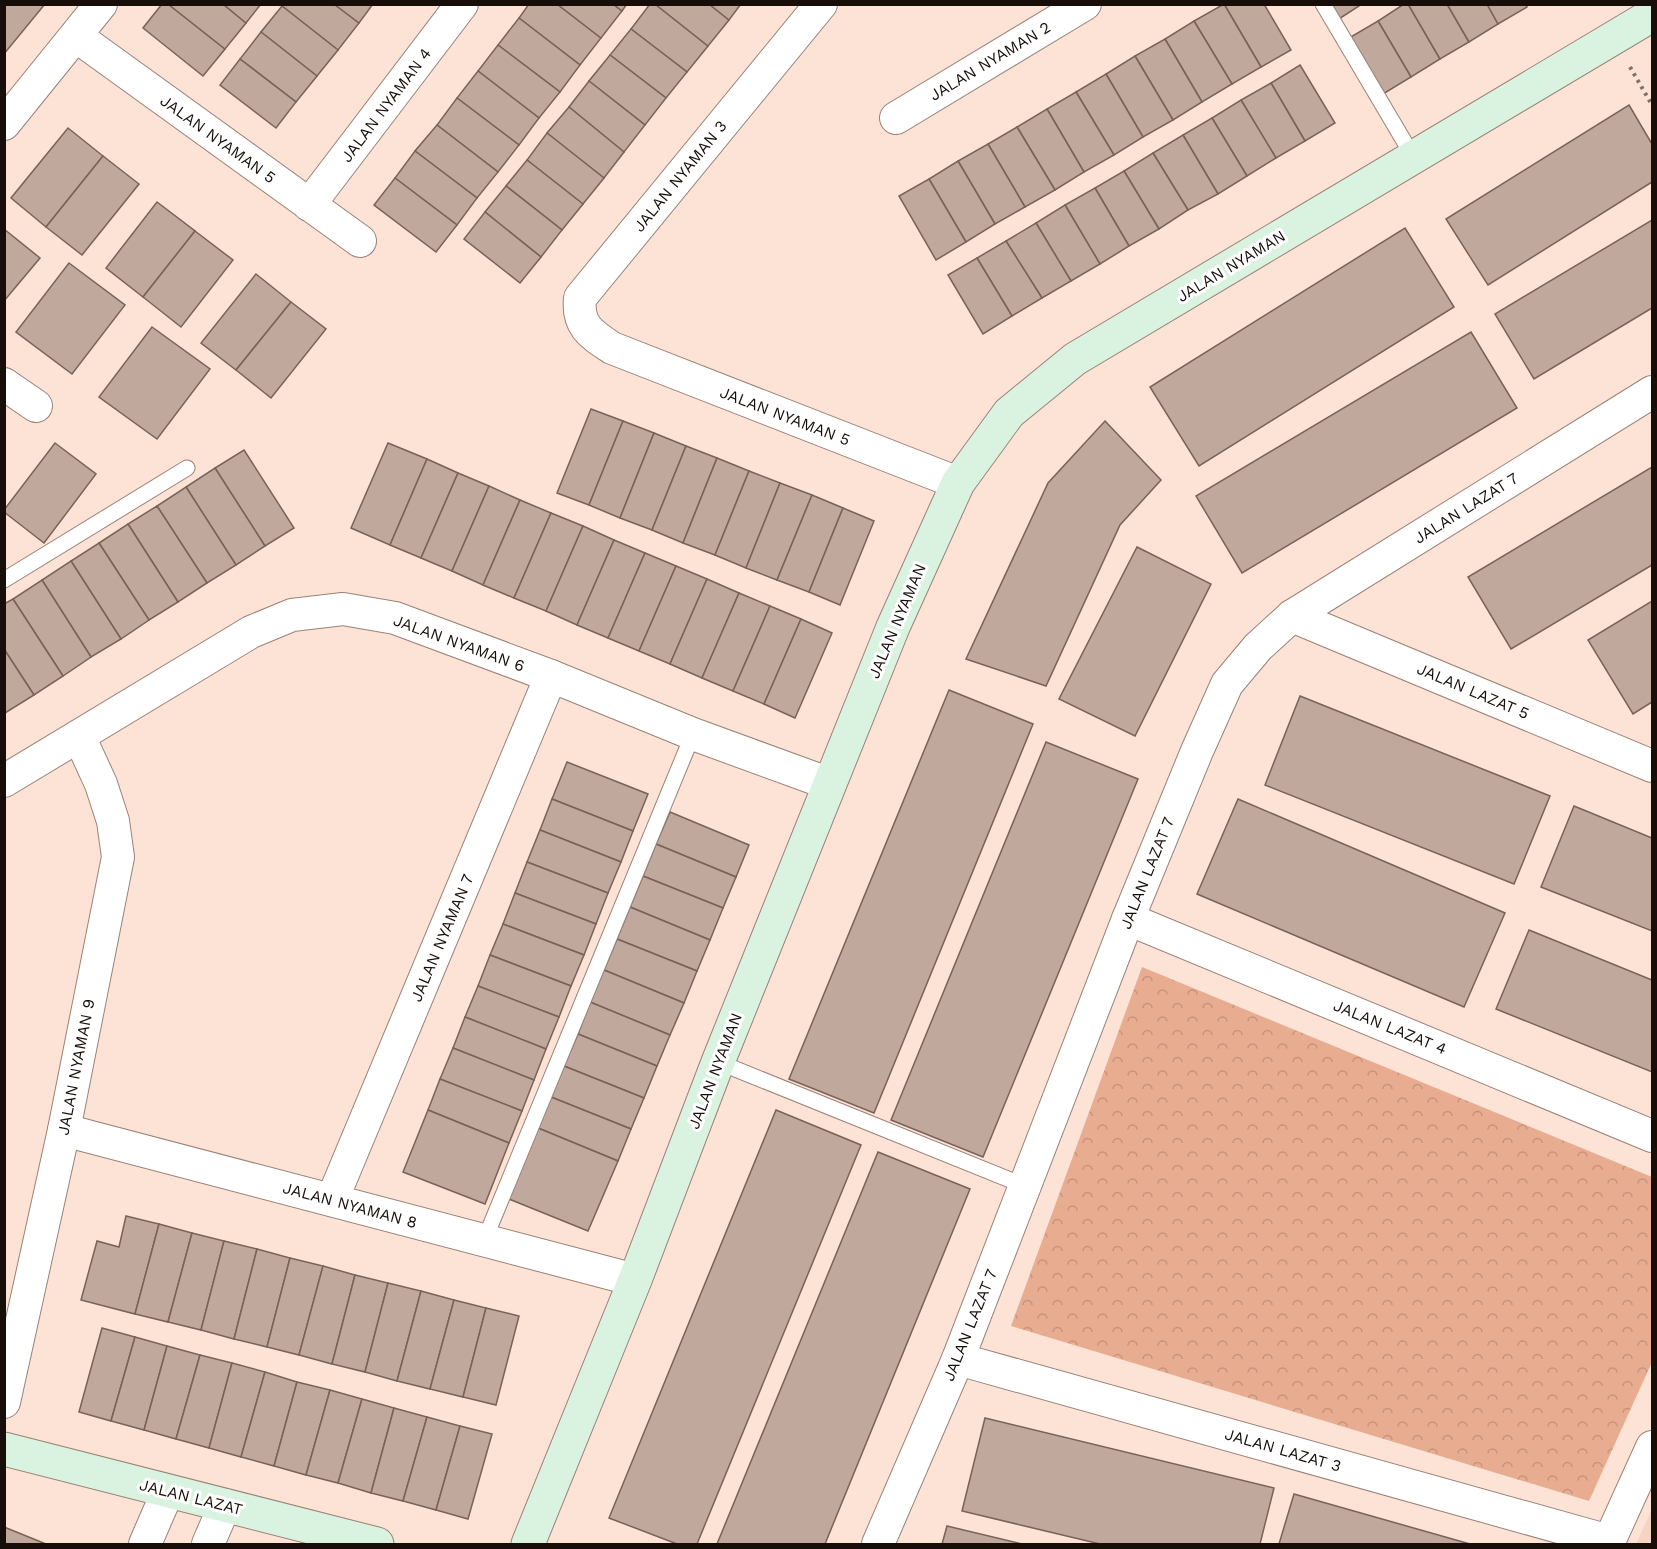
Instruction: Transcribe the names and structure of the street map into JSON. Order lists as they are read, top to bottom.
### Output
{
  "streets": {
    "street": [
      "JALAN NYAMAN 2",
      "JALAN NYAMAN 4",
      "JALAN NYAMAN 5",
      "JALAN NYAMAN 3",
      "JALAN NYAMAN",
      "JALAN LAZAT 7",
      "JALAN NYAMAN 6",
      "JALAN LAZAT 5",
      "JALAN NYAMAN 7",
      "JALAN LAZAT 4",
      "JALAN NYAMAN 9",
      "JALAN NYAMAN 8",
      "JALAN LAZAT 3",
      "JALAN LAZAT"
    ]
  },
  "crossings": [
    ["JALAN NYAMAN 4", "JALAN NYAMAN 5"],
    ["JALAN NYAMAN 5", "JALAN NYAMAN 3"],
    ["JALAN NYAMAN 5", "JALAN NYAMAN"],
    ["JALAN NYAMAN", "JALAN NYAMAN 6"],
    ["JALAN NYAMAN", "JALAN NYAMAN 8"],
    ["JALAN LAZAT 7", "JALAN LAZAT 5"],
    ["JALAN LAZAT 7", "JALAN LAZAT 4"],
    ["JALAN LAZAT 7", "JALAN LAZAT 3"],
    ["JALAN NYAMAN 6", "JALAN NYAMAN 7"],
    ["JALAN NYAMAN 6", "JALAN NYAMAN 9"],
    ["JALAN NYAMAN 7", "JALAN NYAMAN 8"],
    ["JALAN NYAMAN 9", "JALAN NYAMAN 8"]
  ]
}
